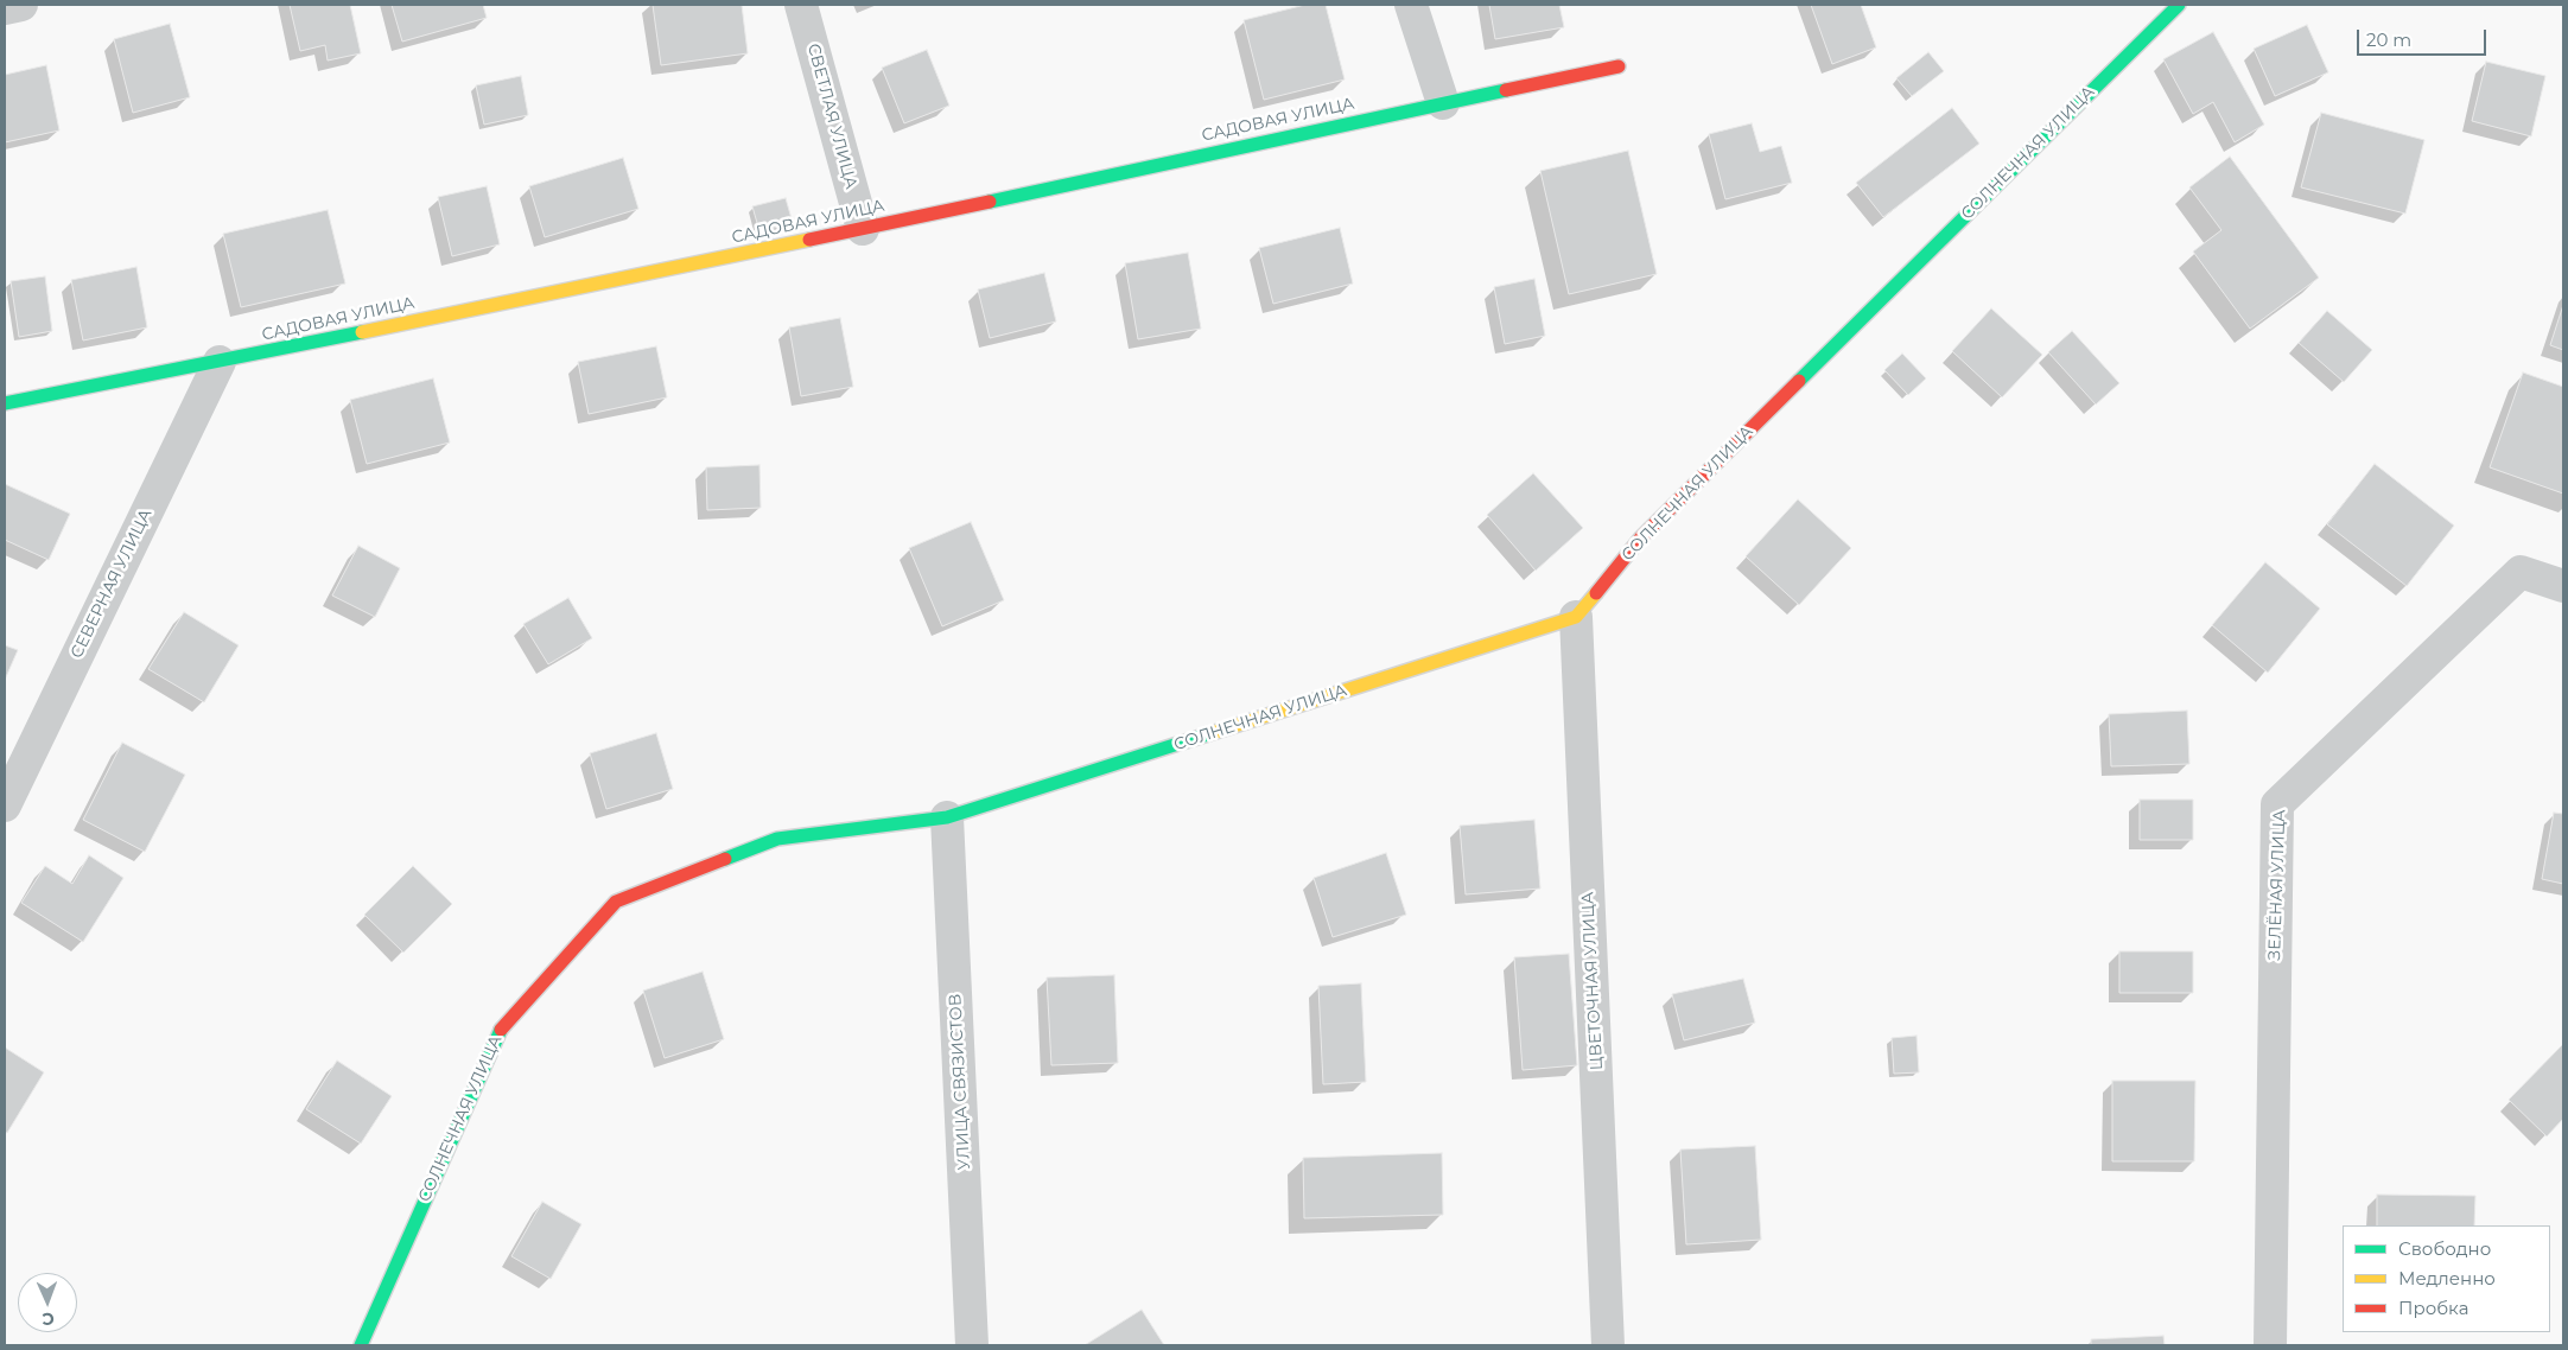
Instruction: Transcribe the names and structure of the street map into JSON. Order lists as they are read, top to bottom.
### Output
{
  "streets": {
    "street": [
      "СВЕТЛАЯ УЛИЦА",
      "САДОВАЯ УЛИЦА",
      "СОЛНЕЧНАЯ УЛИЦА",
      "СЕВЕРНАЯ УЛИЦА",
      "ЗЕЛЁНАЯ УЛИЦА",
      "ЦВЕТОЧНАЯ УЛИЦА",
      "УЛИЦА СВЯЗИСТОВ"
    ]
  },
  "crossings": [
    ["СВЕТЛАЯ УЛИЦА", "САДОВАЯ УЛИЦА"],
    ["САДОВАЯ УЛИЦА", "СЕВЕРНАЯ УЛИЦА"],
    ["СОЛНЕЧНАЯ УЛИЦА", "ЦВЕТОЧНАЯ УЛИЦА"],
    ["СОЛНЕЧНАЯ УЛИЦА", "УЛИЦА СВЯЗИСТОВ"]
  ],
  "legend": ["Свободно", "Медленно", "Пробка"],
  "scale_bar": "20 m",
  "north": "bottom"
}
